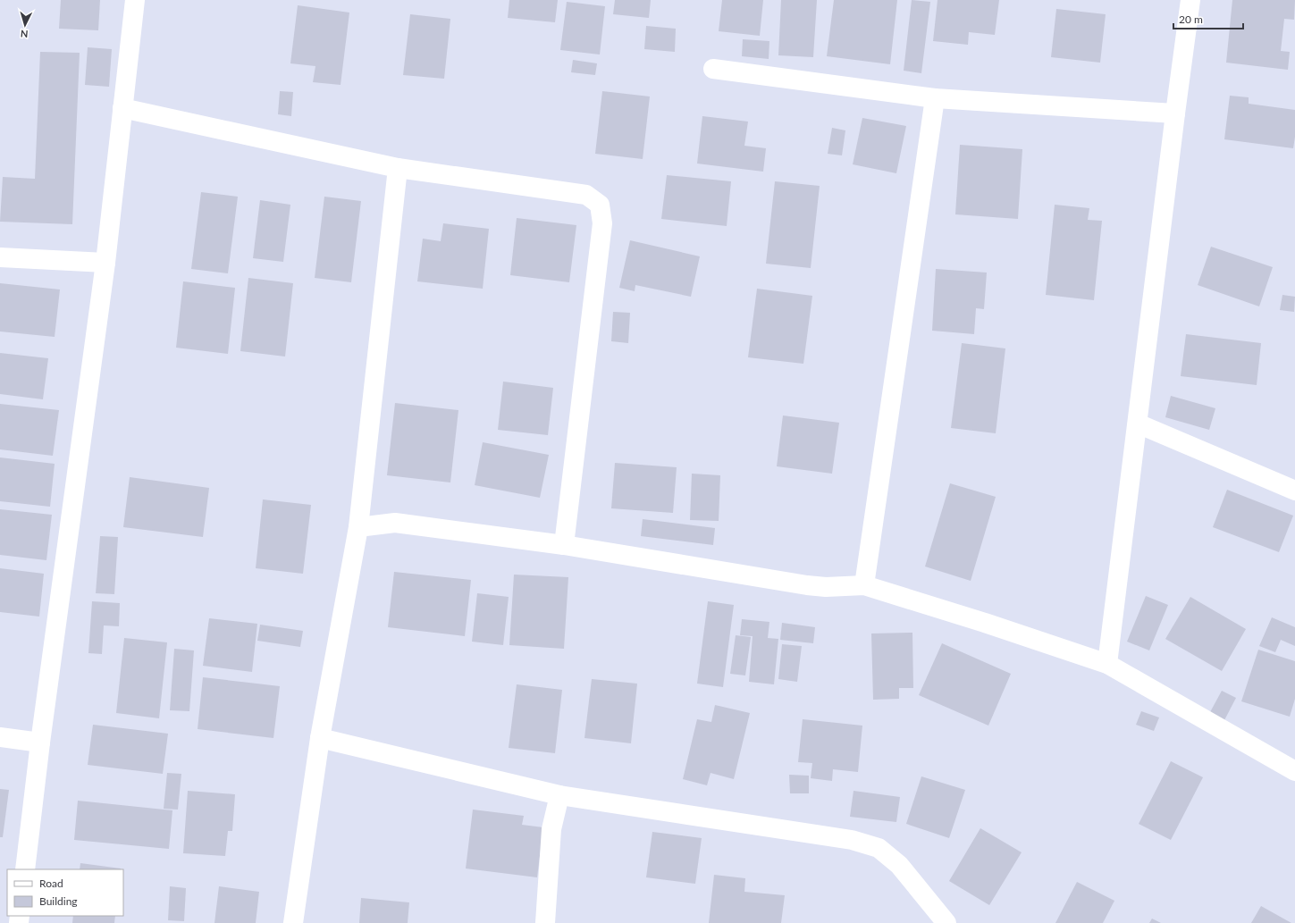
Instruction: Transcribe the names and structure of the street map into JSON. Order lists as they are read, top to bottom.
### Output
{
  "legend": ["Road", "Building"],
  "scale_bar": "20 m",
  "north": "bottom"
}
